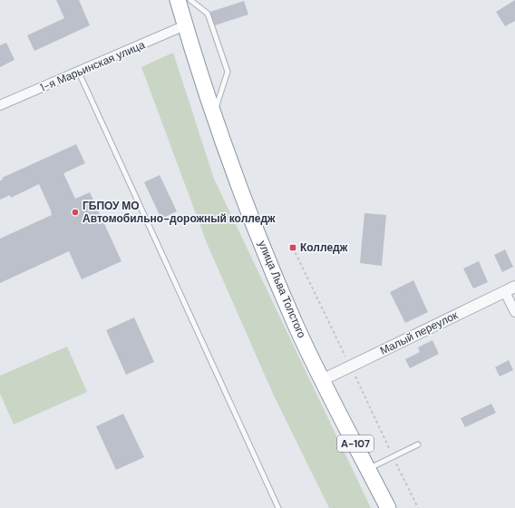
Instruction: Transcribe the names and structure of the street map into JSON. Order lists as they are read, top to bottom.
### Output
{
  "streets": {
    "highway": ["улица Льва Толстого", "А-107"],
    "street": ["1-я Марьинская улица", "Малый переулок"]
  },
  "crossings": [
    ["1-я Марьинская улица", "улица Льва Толстого"],
    ["улица Льва Толстого", "Малый переулок"]
  ],
  "places": {
    "other": ["ГБПОУ МО Автомобильно-дорожный колледж"],
    "transit": ["Колледж"]
  }
}
